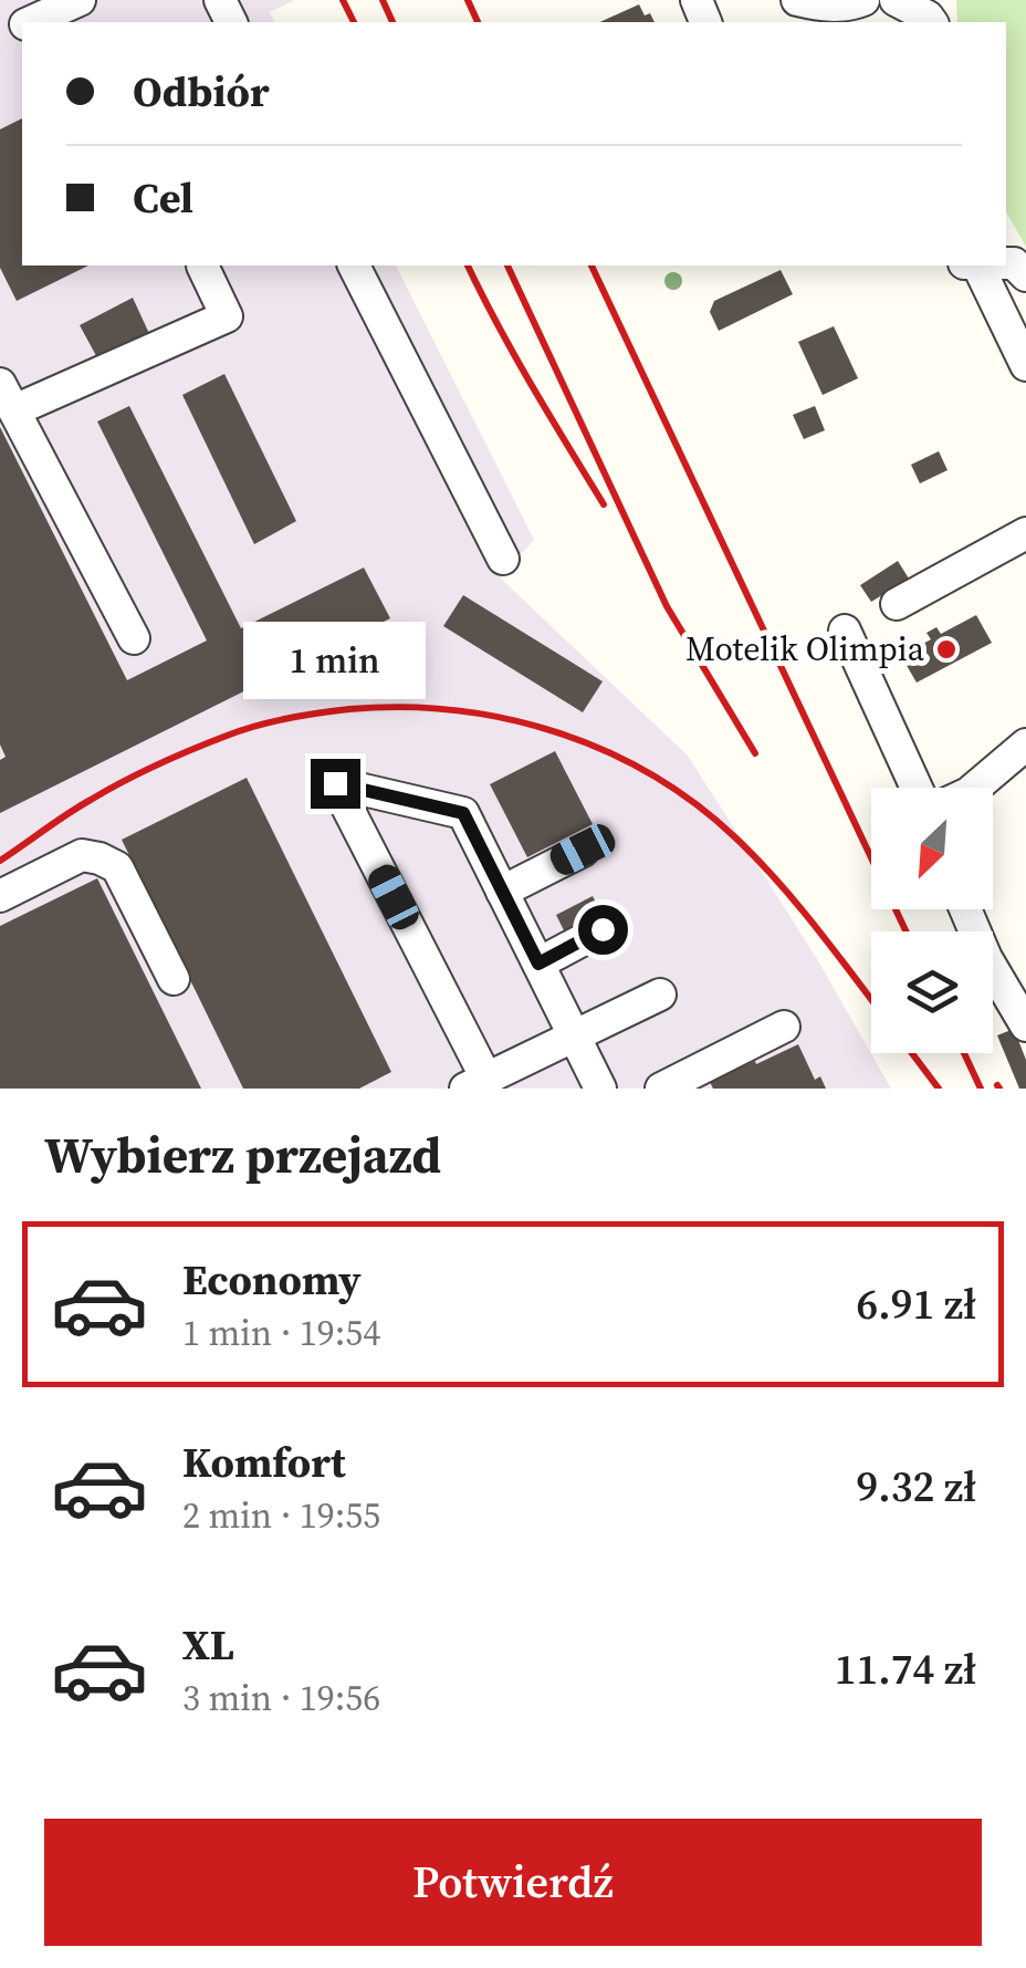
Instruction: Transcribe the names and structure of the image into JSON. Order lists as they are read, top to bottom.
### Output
{
  "places": ["Motelik Olimpia"],
  "north": "bottom left",
  "page": {
    "banner": ["Odbiór", "Cel"],
    "bubble": "1 min",
    "heading": "Wybierz przejazd",
    "list": [
      {
        "name": "Economy",
        "note": "1 min · 19:54",
        "value": "6.91 zł"
      },
      {
        "name": "Komfort",
        "note": "2 min · 19:55",
        "value": "9.32 zł"
      },
      {
        "name": "XL",
        "note": "3 min · 19:56",
        "value": "11.74 zł"
      }
    ],
    "buttons": "Potwierdź"
  }
}
